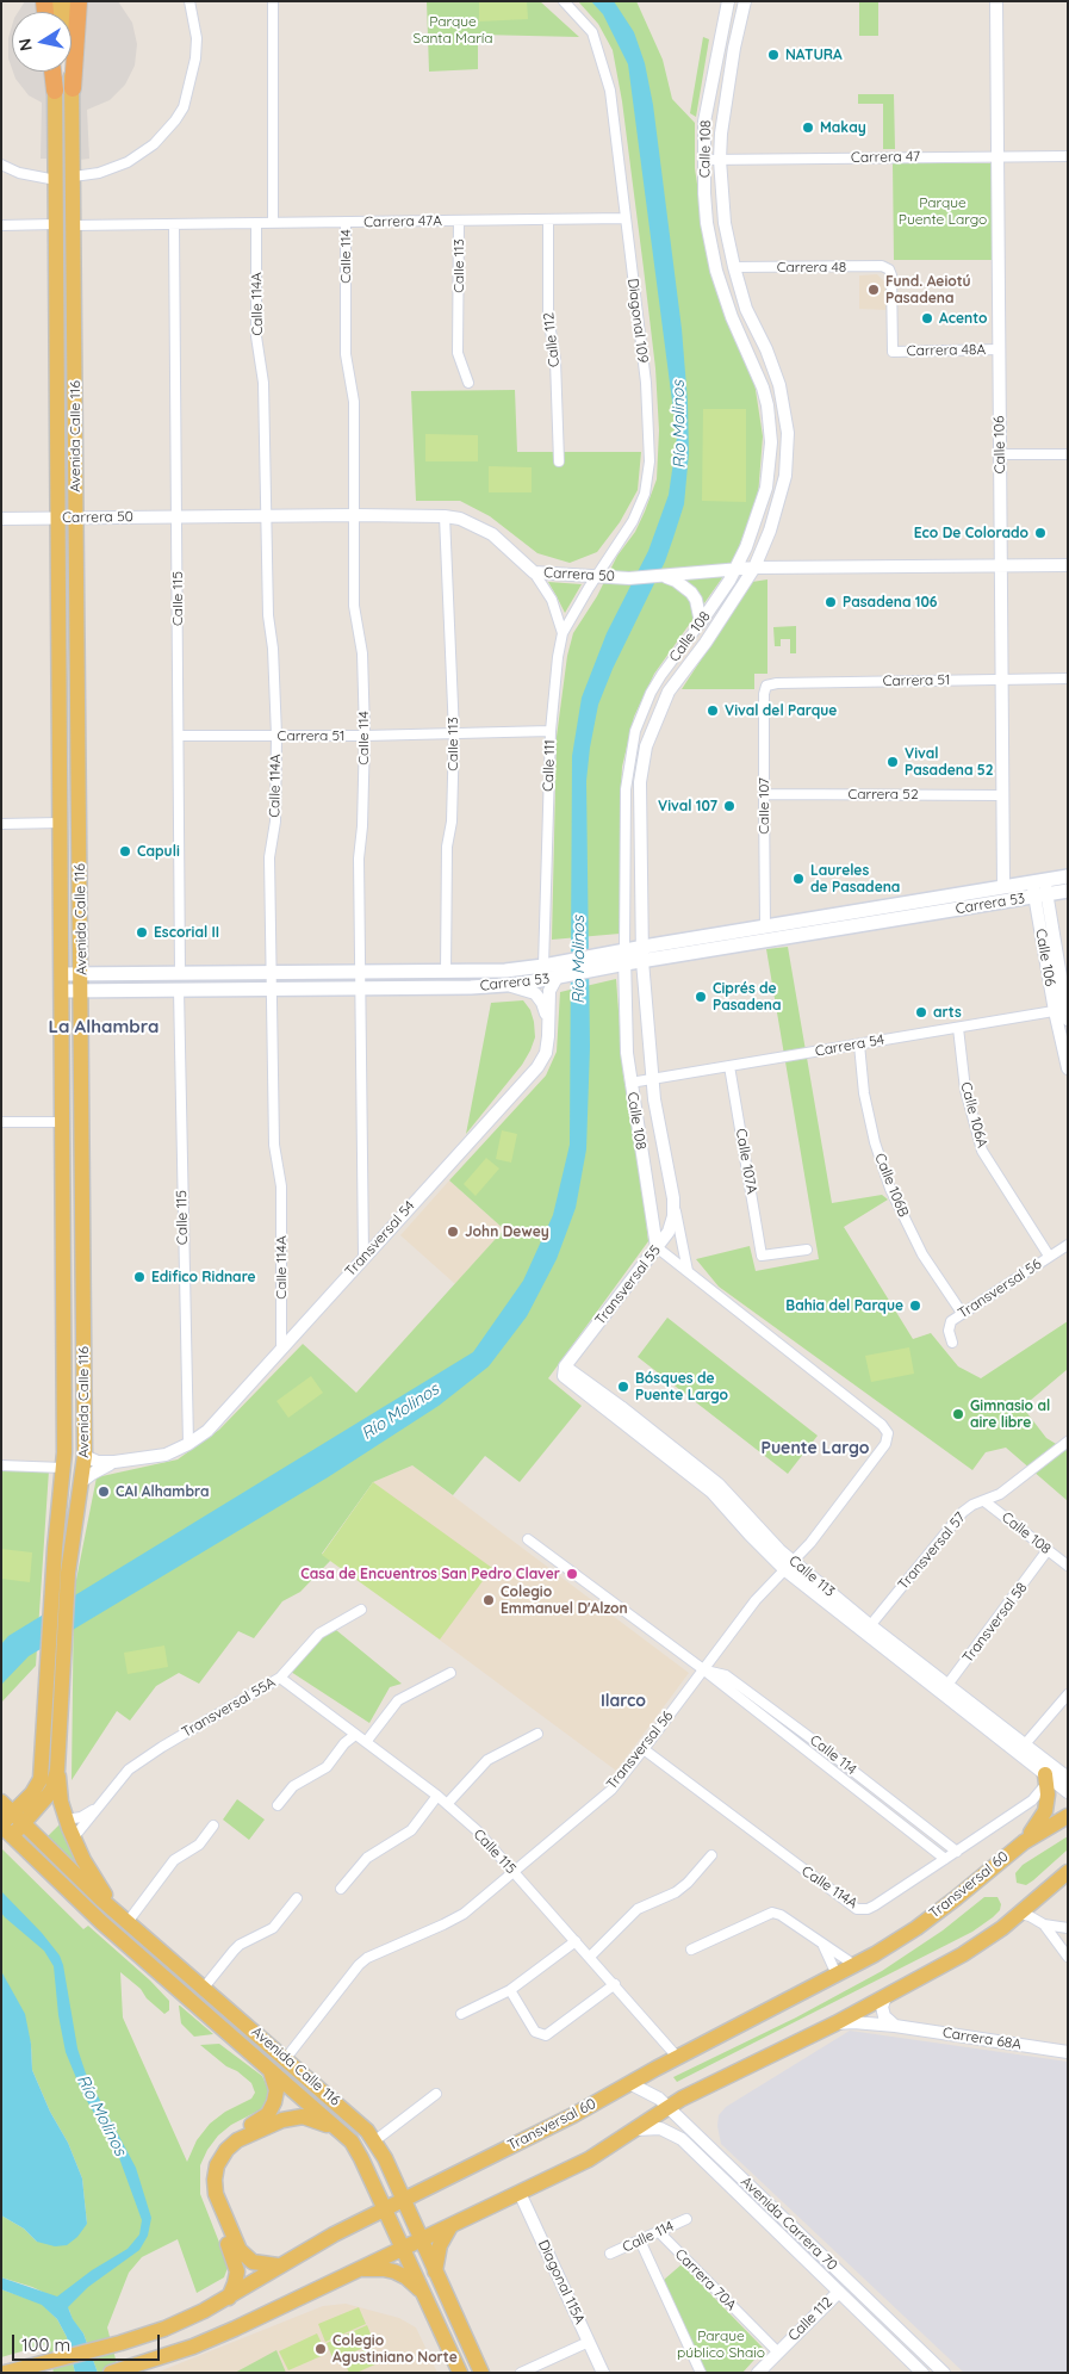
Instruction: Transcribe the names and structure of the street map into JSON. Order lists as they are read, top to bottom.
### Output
{
  "streets": {
    "main road": ["Avenida Calle 116", "Carrera 53", "Transversal 60"],
    "street": [
      "Calle 108",
      "Carrera 47",
      "Carrera 47A",
      "Calle 114",
      "Calle 113",
      "Carrera 48",
      "Calle 114A",
      "Diagonal 109",
      "Calle 112",
      "Carrera 48A",
      "Calle 106",
      "Carrera 50",
      "Calle 115",
      "Carrera 51",
      "Calle 111",
      "Carrera 52",
      "Calle 107",
      "Carrera 54",
      "Calle 106A",
      "Calle 107A",
      "Calle 106B",
      "Transversal 54",
      "Transversal 55",
      "Transversal 56",
      "Transversal 57",
      "Transversal 58",
      "Transversal 55A",
      "Carrera 68A",
      "Avenida Carrera 70",
      "Carrera 70A",
      "Diagonal 115A"
    ]
  },
  "crossings": [
    ["Calle 108", "Carrera 47"],
    ["Calle 108", "Carrera 48"],
    ["Calle 108", "Carrera 50"],
    ["Calle 108", "Carrera 53"],
    ["Calle 108", "Carrera 54"],
    ["Calle 108", "Transversal 55"],
    ["Calle 108", "Transversal 56"],
    ["Calle 108", "Transversal 57"],
    ["Calle 108", "Transversal 58"],
    ["Carrera 47", "Calle 106"],
    ["Carrera 47A", "Calle 114"],
    ["Carrera 47A", "Calle 113"],
    ["Carrera 47A", "Calle 114A"],
    ["Carrera 47A", "Diagonal 109"],
    ["Carrera 47A", "Calle 112"],
    ["Carrera 47A", "Avenida Calle 116"],
    ["Carrera 47A", "Calle 115"],
    ["Calle 114", "Calle 114A"],
    ["Calle 114", "Carrera 50"],
    ["Calle 114", "Carrera 51"],
    ["Calle 114", "Carrera 53"],
    ["Calle 114", "Transversal 54"],
    ["Calle 114", "Transversal 56"],
    ["Calle 114", "Carrera 70A"],
    ["Calle 113", "Calle 114A"],
    ["Calle 113", "Carrera 50"],
    ["Calle 113", "Carrera 51"],
    ["Calle 113", "Carrera 53"],
    ["Calle 113", "Transversal 55"],
    ["Calle 113", "Transversal 56"],
    ["Calle 113", "Transversal 57"],
    ["Calle 113", "Transversal 58"],
    ["Carrera 48", "Carrera 48A"],
    ["Calle 114A", "Carrera 50"],
    ["Calle 114A", "Carrera 51"],
    ["Calle 114A", "Carrera 53"],
    ["Calle 114A", "Transversal 54"],
    ["Calle 114A", "Transversal 56"],
    ["Diagonal 109", "Carrera 50"],
    ["Diagonal 109", "Calle 111"],
    ["Calle 112", "Avenida Carrera 70"],
    ["Calle 112", "Carrera 70A"],
    ["Carrera 48A", "Calle 106"],
    ["Avenida Calle 116", "Carrera 50"],
    ["Avenida Calle 116", "Carrera 53"],
    ["Avenida Calle 116", "Transversal 56"],
    ["Avenida Calle 116", "Transversal 60"],
    ["Calle 106", "Carrera 50"],
    ["Calle 106", "Carrera 51"],
    ["Calle 106", "Carrera 52"],
    ["Calle 106", "Carrera 53"],
    ["Calle 106", "Carrera 54"],
    ["Carrera 50", "Calle 115"],
    ["Carrera 50", "Calle 111"],
    ["Calle 115", "Carrera 51"],
    ["Calle 115", "Carrera 53"],
    ["Calle 115", "Transversal 54"],
    ["Calle 115", "Transversal 56"],
    ["Calle 115", "Transversal 55A"],
    ["Calle 115", "Transversal 60"],
    ["Carrera 51", "Calle 111"],
    ["Carrera 51", "Calle 107"],
    ["Calle 111", "Carrera 53"],
    ["Carrera 52", "Calle 107"],
    ["Calle 107", "Carrera 53"],
    ["Carrera 53", "Transversal 54"],
    ["Carrera 54", "Calle 106A"],
    ["Carrera 54", "Calle 107A"],
    ["Carrera 54", "Calle 106B"],
    ["Calle 106A", "Transversal 56"],
    ["Calle 106B", "Transversal 56"],
    ["Transversal 60", "Avenida Carrera 70"]
  ],
  "districts": ["La Alhambra", "Puente Largo", "Ilarco"],
  "water": ["Río Molinos"],
  "parks": ["Parque Santa María", "Parque Puente Largo", "Parque público Shaio"],
  "places": [
    "NATURA",
    "Makay",
    "Fund. Aeiotú Pasadena",
    "Acento",
    "Eco De Colorado",
    "Pasadena 106",
    "Vival del Parque",
    "Vival Pasadena 52",
    "Vival 107",
    "Capuli",
    "Laureles de Pasadena",
    "Escorial II",
    "Ciprés de Pasadena",
    "arts",
    "John Dewey",
    "Edifico Ridnare",
    "Bahia del Parque",
    "Bósques de Puente Largo",
    "Gimnasio al aire libre",
    "CAI Alhambra",
    "Casa de Encuentros San Pedro Claver",
    "Colegio Emmanuel D'Alzon",
    "Colegio Agustiniano Norte"
  ],
  "scale_bar": "100 m",
  "north": "left"
}
